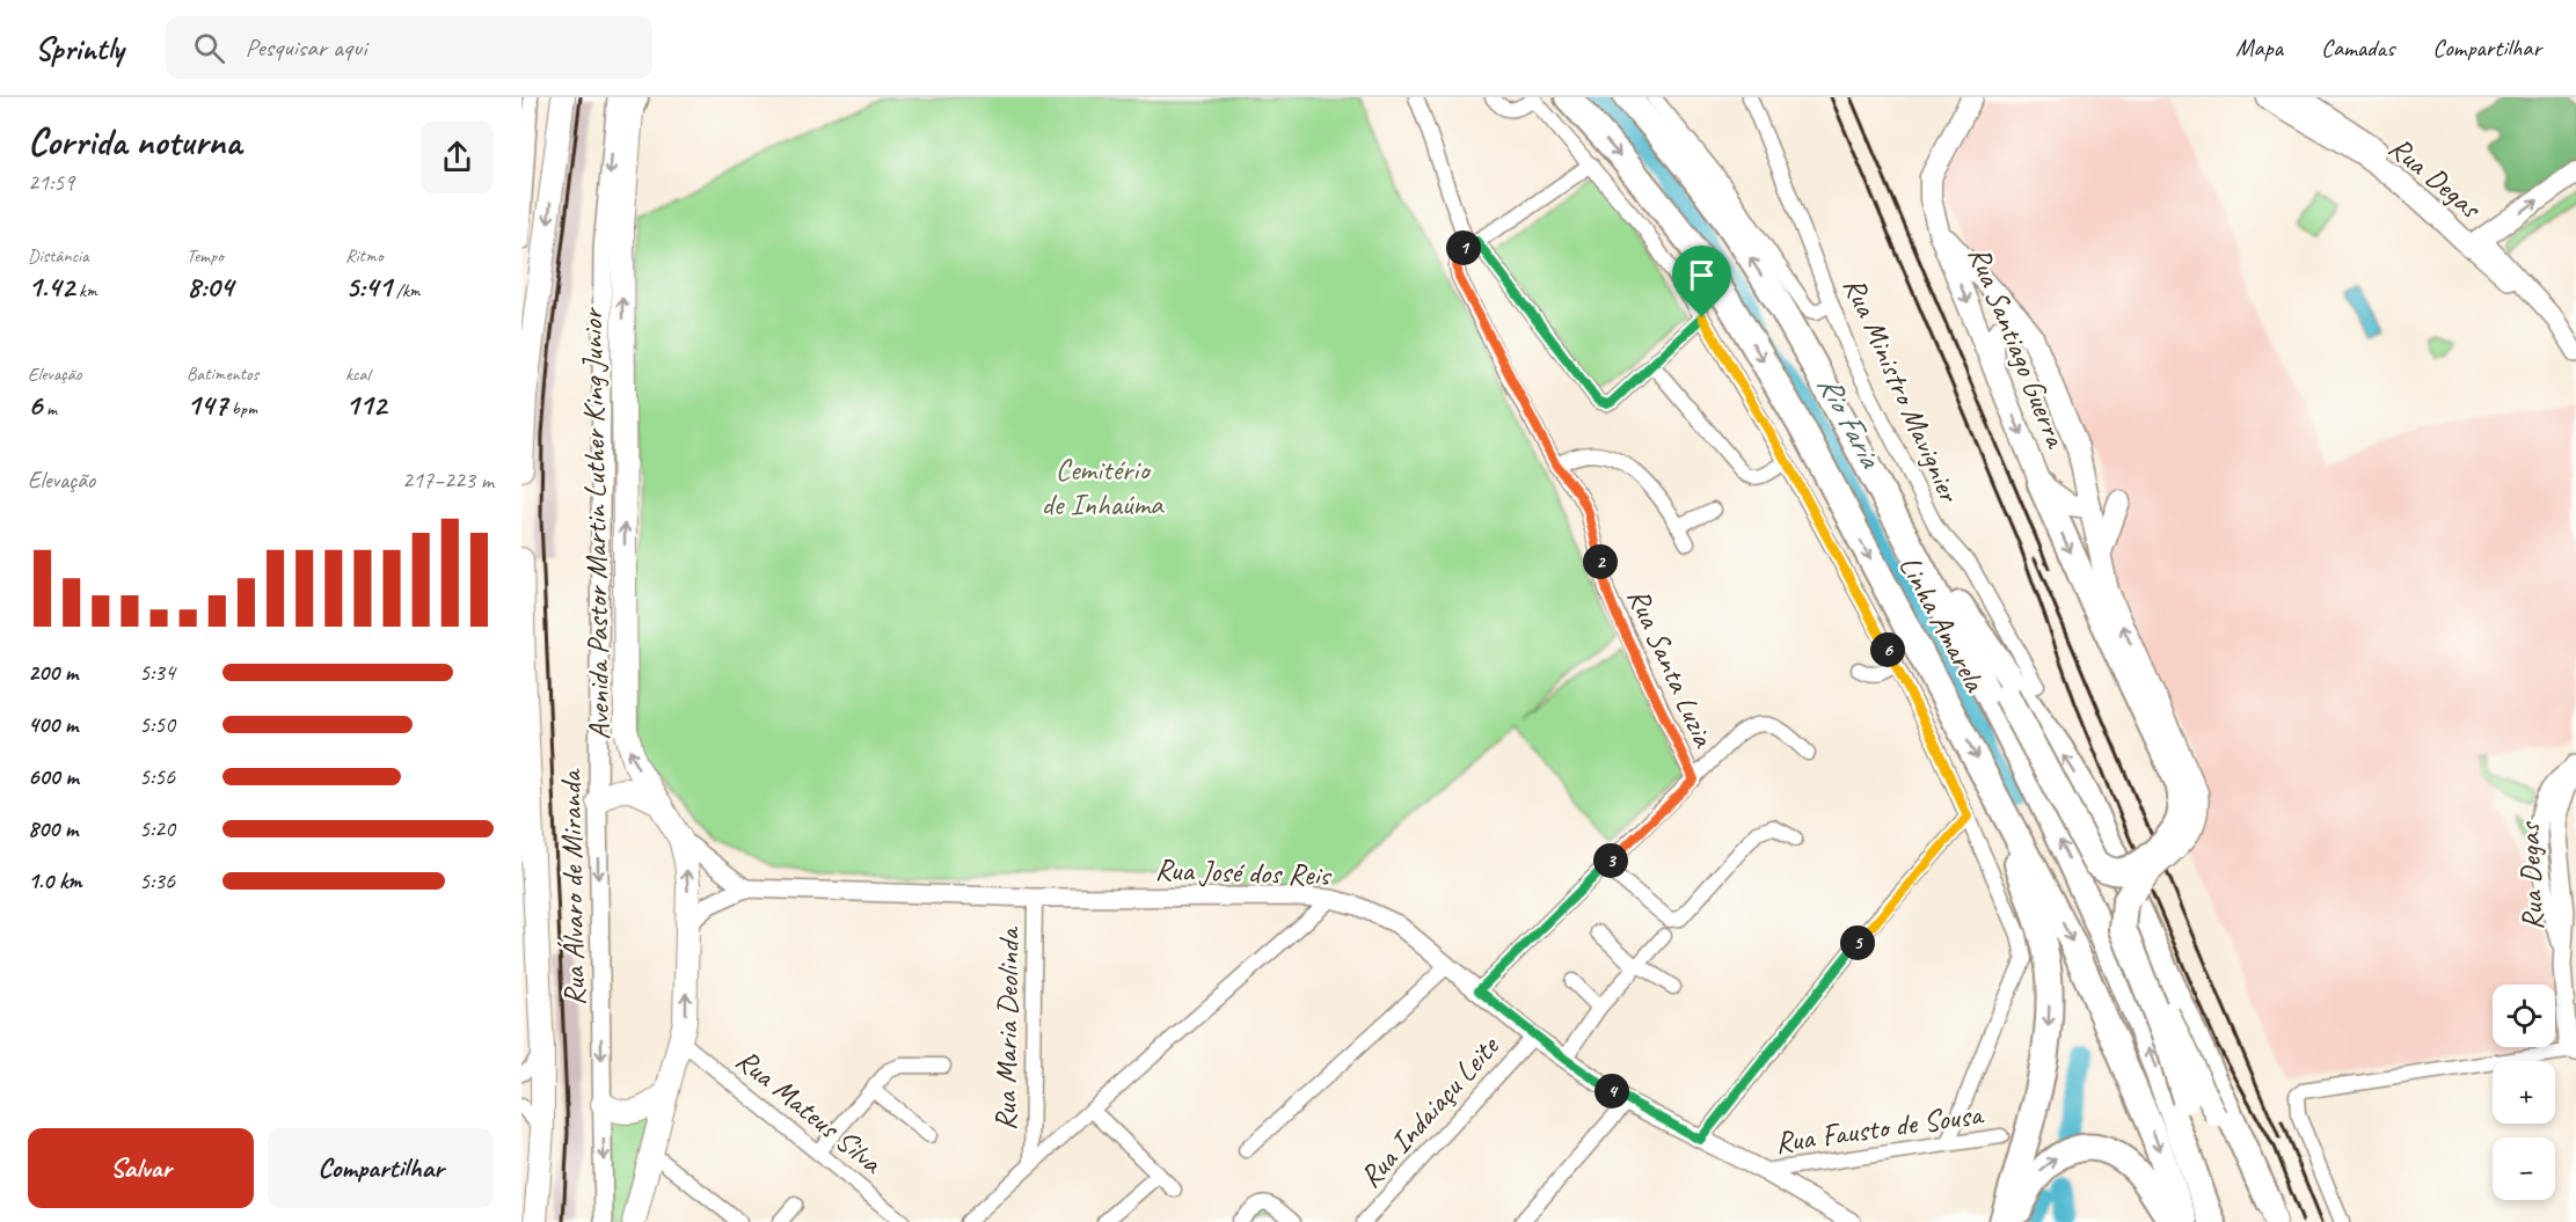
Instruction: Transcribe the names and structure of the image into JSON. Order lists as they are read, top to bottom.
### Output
{
  "streets": {
    "highway": ["Linha Amarela"],
    "main road": ["Rua Degas", "Rua Santiago Guerra", "Avenida Pastor Martin Luther King Junior"],
    "street": [
      "Rua Ministro Mavignier",
      "Rua Santa Luzia",
      "Rua José dos Reis",
      "Rua Álvaro de Miranda",
      "Rua Maria Deolinda",
      "Rua Mateus Silva",
      "Rua Indaiaçu Leite",
      "Rua Fausto de Sousa"
    ]
  },
  "crossings": [
    ["Avenida Pastor Martin Luther King Junior", "Rua José dos Reis"],
    ["Avenida Pastor Martin Luther King Junior", "Rua Álvaro de Miranda"],
    ["Avenida Pastor Martin Luther King Junior", "Rua Mateus Silva"],
    ["Rua José dos Reis", "Rua Maria Deolinda"],
    ["Rua José dos Reis", "Rua Indaiaçu Leite"],
    ["Rua José dos Reis", "Rua Fausto de Sousa"]
  ],
  "one_way": ["Rua Álvaro de Miranda"],
  "water": ["Rio Faria"],
  "parks": ["Cemitério de Inhaúma"],
  "page": {
    "header": "Sprintly",
    "search": "Pesquisar aqui",
    "nav": ["Mapa", "Camadas", "Compartilhar"],
    "heading": ["Corrida noturna", "21:59"],
    "stats": [
      ["Distância", "1.42 km"],
      ["Tempo", "8:04"],
      ["Ritmo", "5:41 /km"],
      ["Elevação", "6 m"],
      ["Batimentos", "147 bpm"],
      ["kcal", "112"]
    ],
    "pins": [
      "1",
      "2",
      "6",
      "3",
      "5",
      "4"
    ],
    "chart": ["Elevação", "217–223 m"],
    "list": [
      {
        "name": "200 m",
        "note": "5:34"
      },
      {
        "name": "400 m",
        "note": "5:50"
      },
      {
        "name": "600 m",
        "note": "5:56"
      },
      {
        "name": "800 m",
        "note": "5:20"
      },
      {
        "name": "1.0 km",
        "note": "5:36"
      }
    ],
    "map_buttons": ["+", "−"],
    "buttons": ["Salvar", "Compartilhar"]
  }
}
